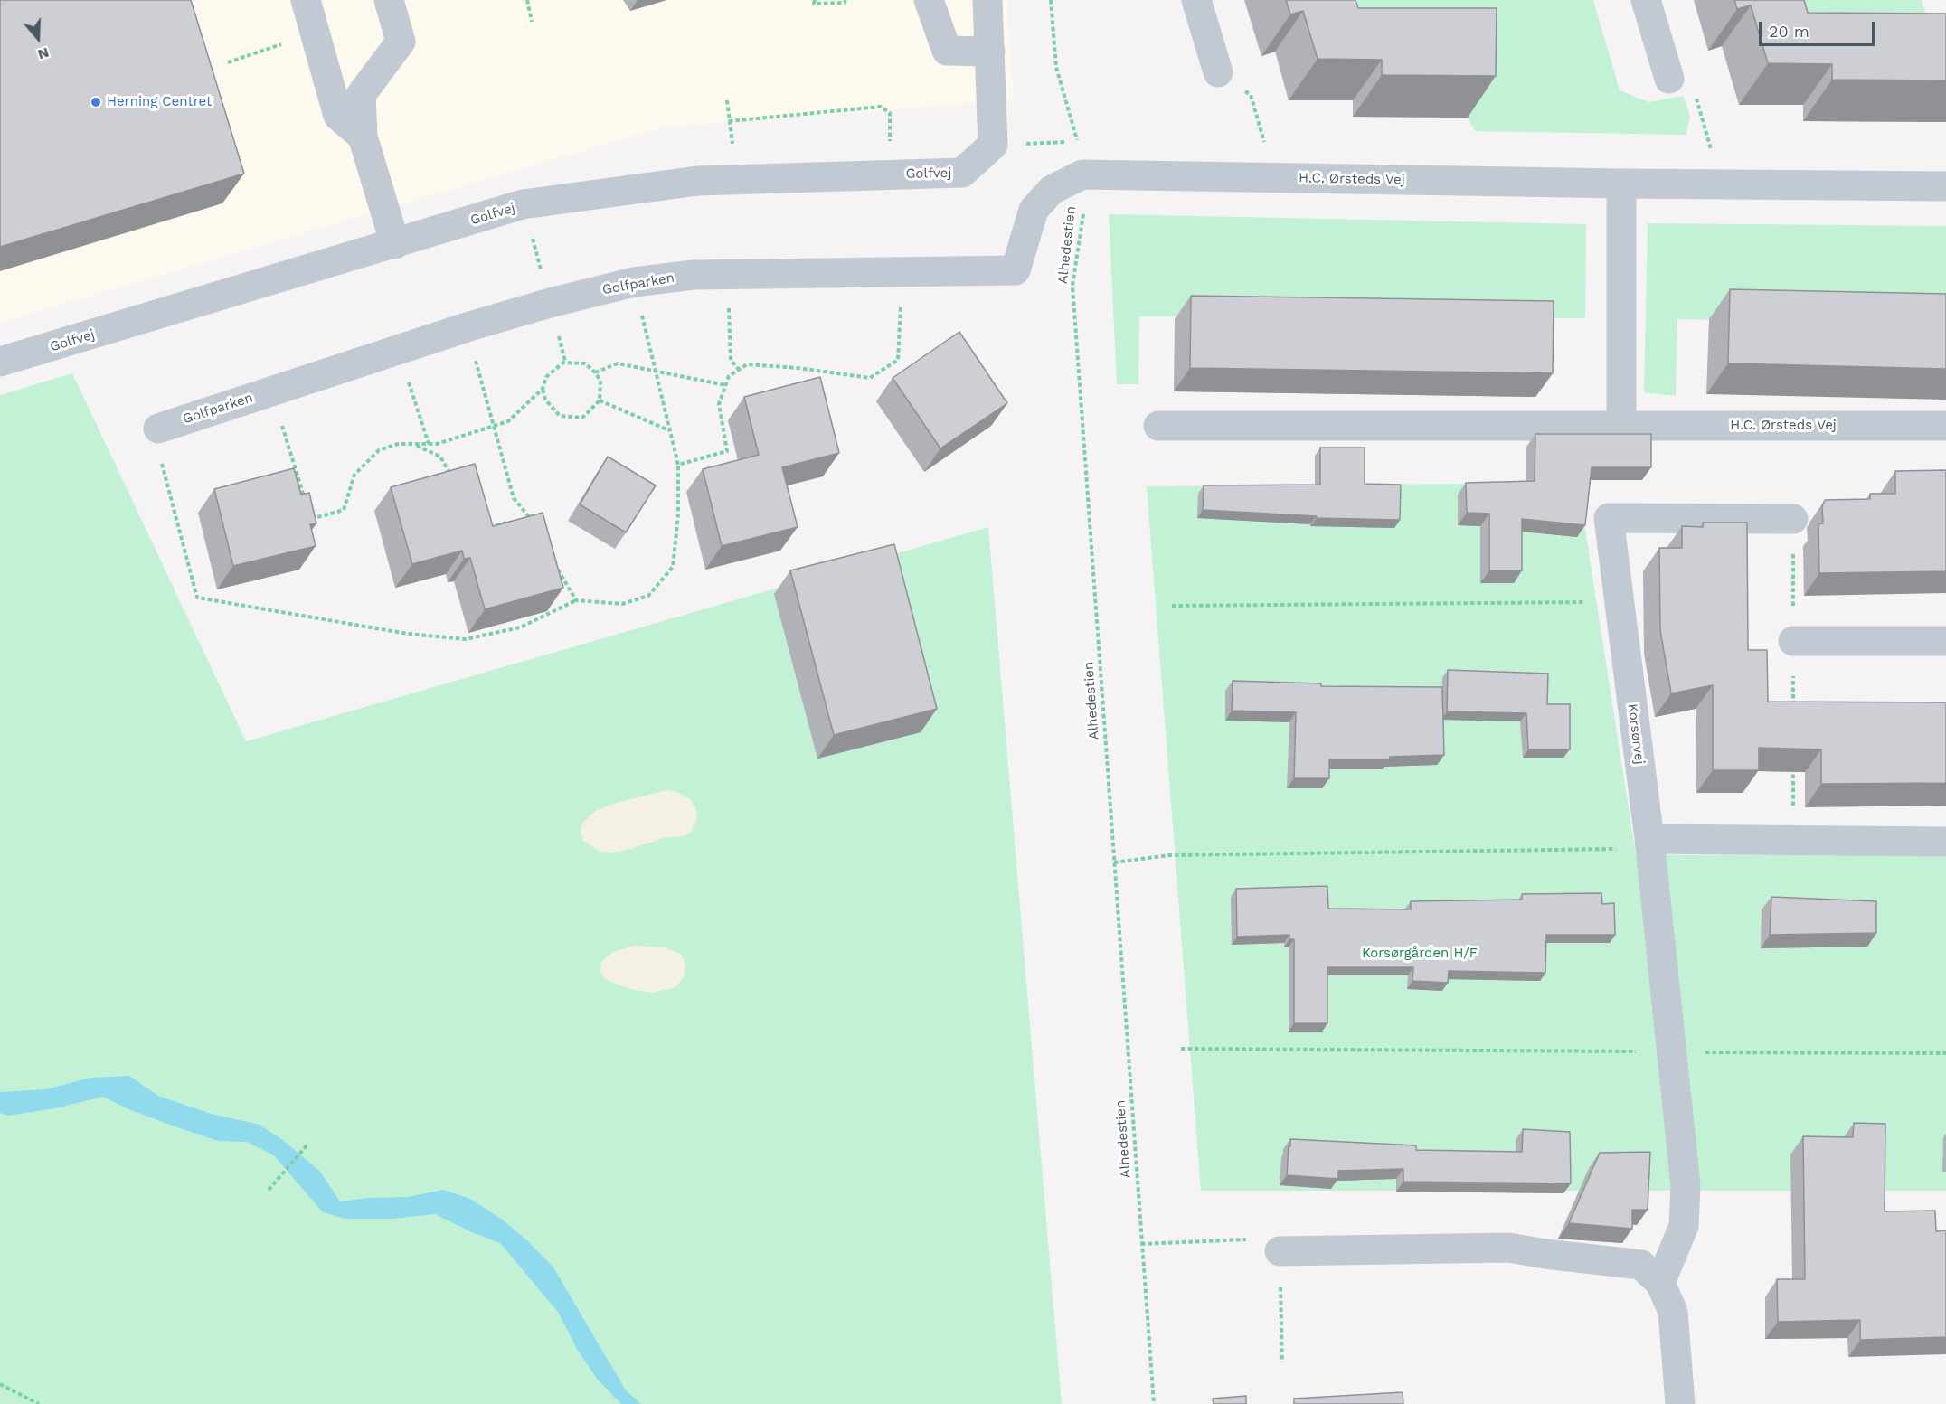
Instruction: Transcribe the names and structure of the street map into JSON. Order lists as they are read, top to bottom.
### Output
{
  "streets": {
    "street": [
      "Golfvej",
      "H.C. Ørsteds Vej",
      "Golfparken",
      "Korsørvej"
    ],
    "path": ["Alhedestien"]
  },
  "crossings": [
    ["H.C. Ørsteds Vej", "Alhedestien"],
    ["H.C. Ørsteds Vej", "Golfparken"],
    ["Alhedestien", "Golfparken"]
  ],
  "parks": ["Korsørgården H/F"],
  "places": ["Herning Centret"],
  "scale_bar": "20 m",
  "north": "bottom"
}
